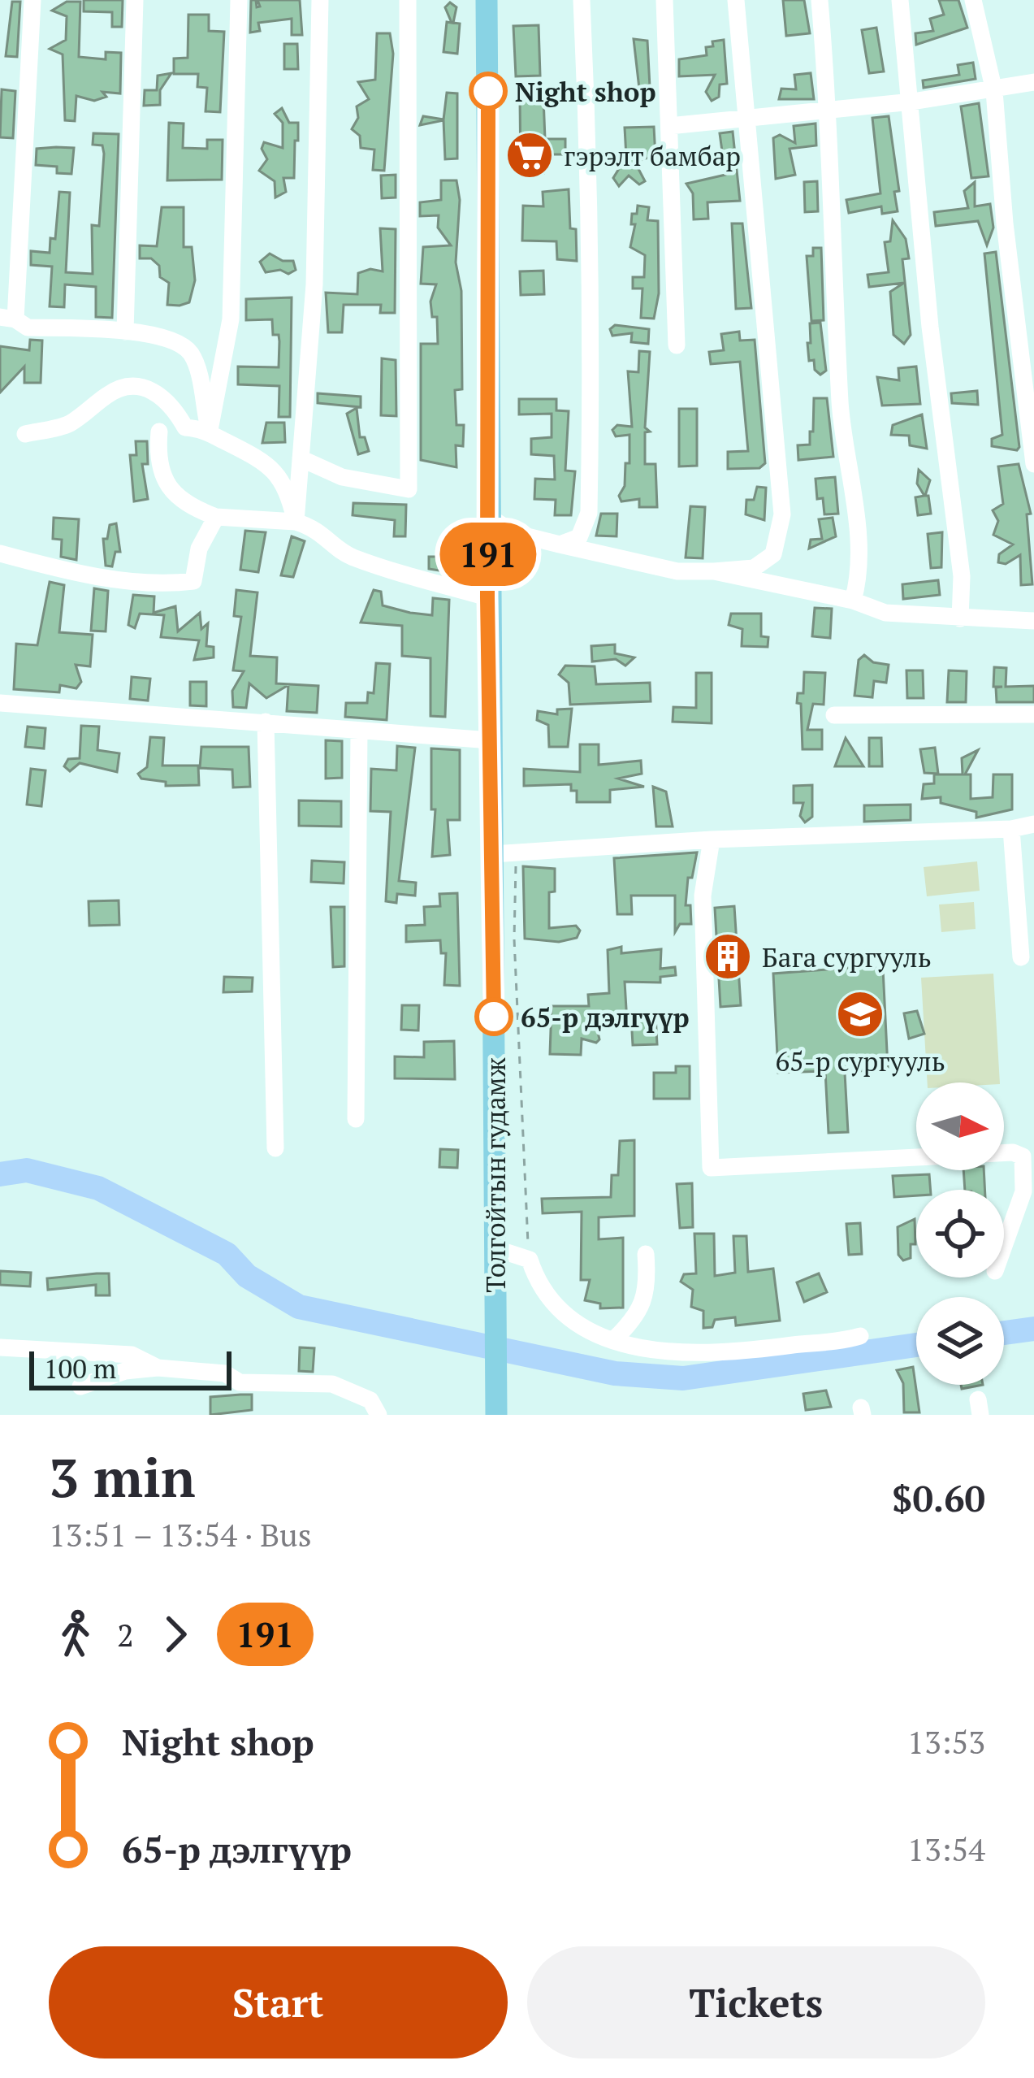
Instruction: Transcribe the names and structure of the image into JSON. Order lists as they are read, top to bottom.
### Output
{
  "streets": {
    "main road": ["Толгойтын гудамж"]
  },
  "places": {
    "other": ["Night shop", "65-р дэлгүүр"],
    "supermarket": ["гэрэлт бамбар"],
    "building": ["Бага сургууль"],
    "school or university": ["65-р сургууль"]
  },
  "lines": ["bus line 191"],
  "scale_bar": "100 m",
  "north": "right",
  "page": {
    "on_map": "191",
    "scale": "100 m",
    "heading": ["3 min", "13:51 – 13:54 · Bus", "$0.60"],
    "legs": ["2", "191"],
    "list": [
      {
        "name": "Night shop",
        "value": "13:53"
      },
      {
        "name": "65-р дэлгүүр",
        "value": "13:54"
      }
    ],
    "buttons": ["Start", "Tickets"]
  }
}
